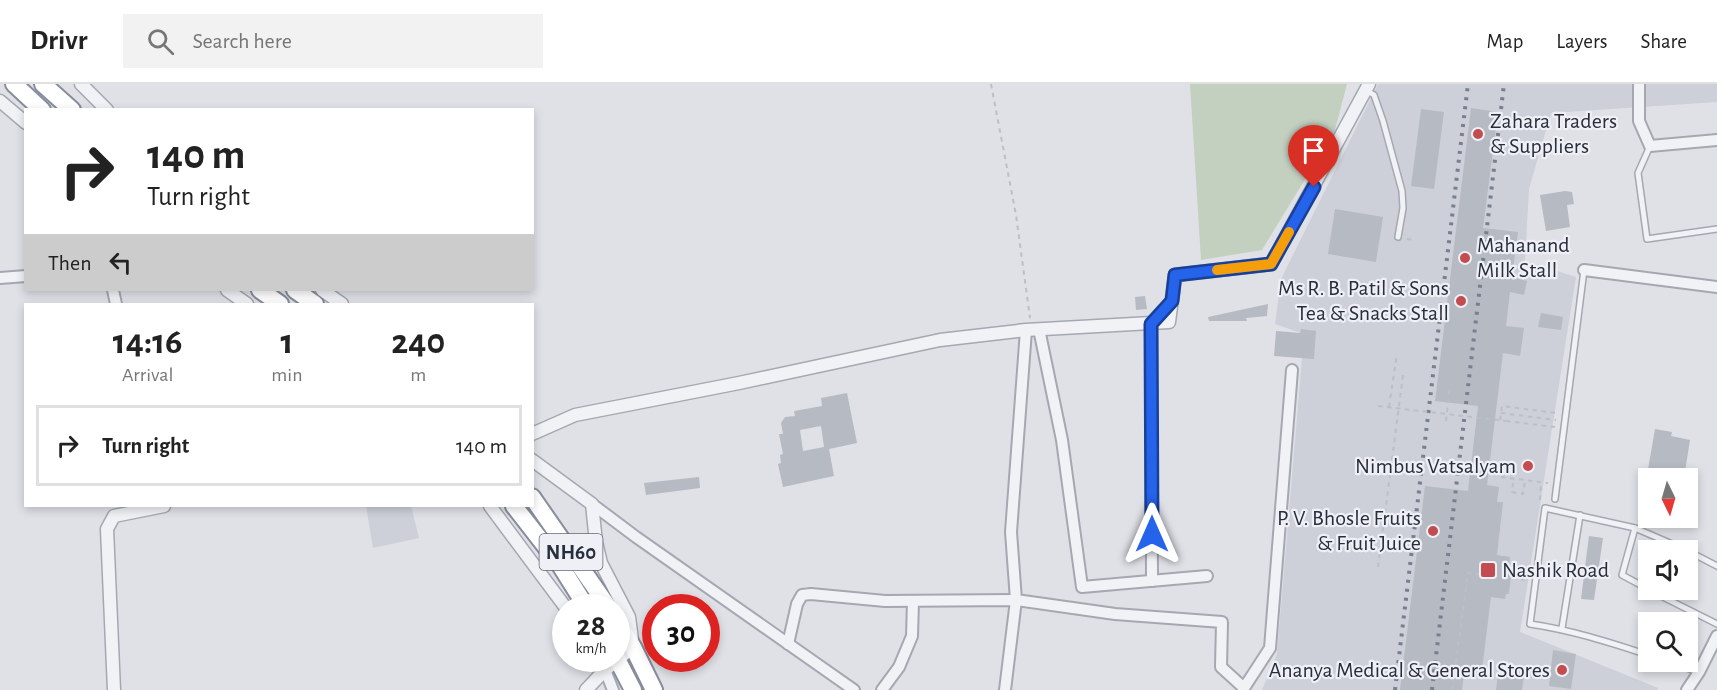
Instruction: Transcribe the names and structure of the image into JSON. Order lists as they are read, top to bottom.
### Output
{
  "streets": {
    "highway": ["NH60"]
  },
  "places": {
    "other": [
      "Zahara Traders & Suppliers",
      "Mahanand Milk Stall",
      "Ms R. B. Patil & Sons Tea & Snacks Stall",
      "Nimbus Vatsalyam",
      "P. V. Bhosle Fruits & Fruit Juice",
      "Ananya Medical & General Stores"
    ],
    "transit": ["Nashik Road"]
  },
  "north": "bottom",
  "page": {
    "header": "Drivr",
    "search": "Search here",
    "nav": ["Map", "Layers", "Share"],
    "turn": ["140 m", "Turn right"],
    "then": "Then",
    "eta": [
      "14:16",
      "Arrival",
      "1",
      "min",
      "240",
      "m"
    ],
    "list": [
      {
        "name": "Turn right",
        "value": "140 m"
      }
    ],
    "speed": "28 km/h",
    "limit": "30"
  }
}
